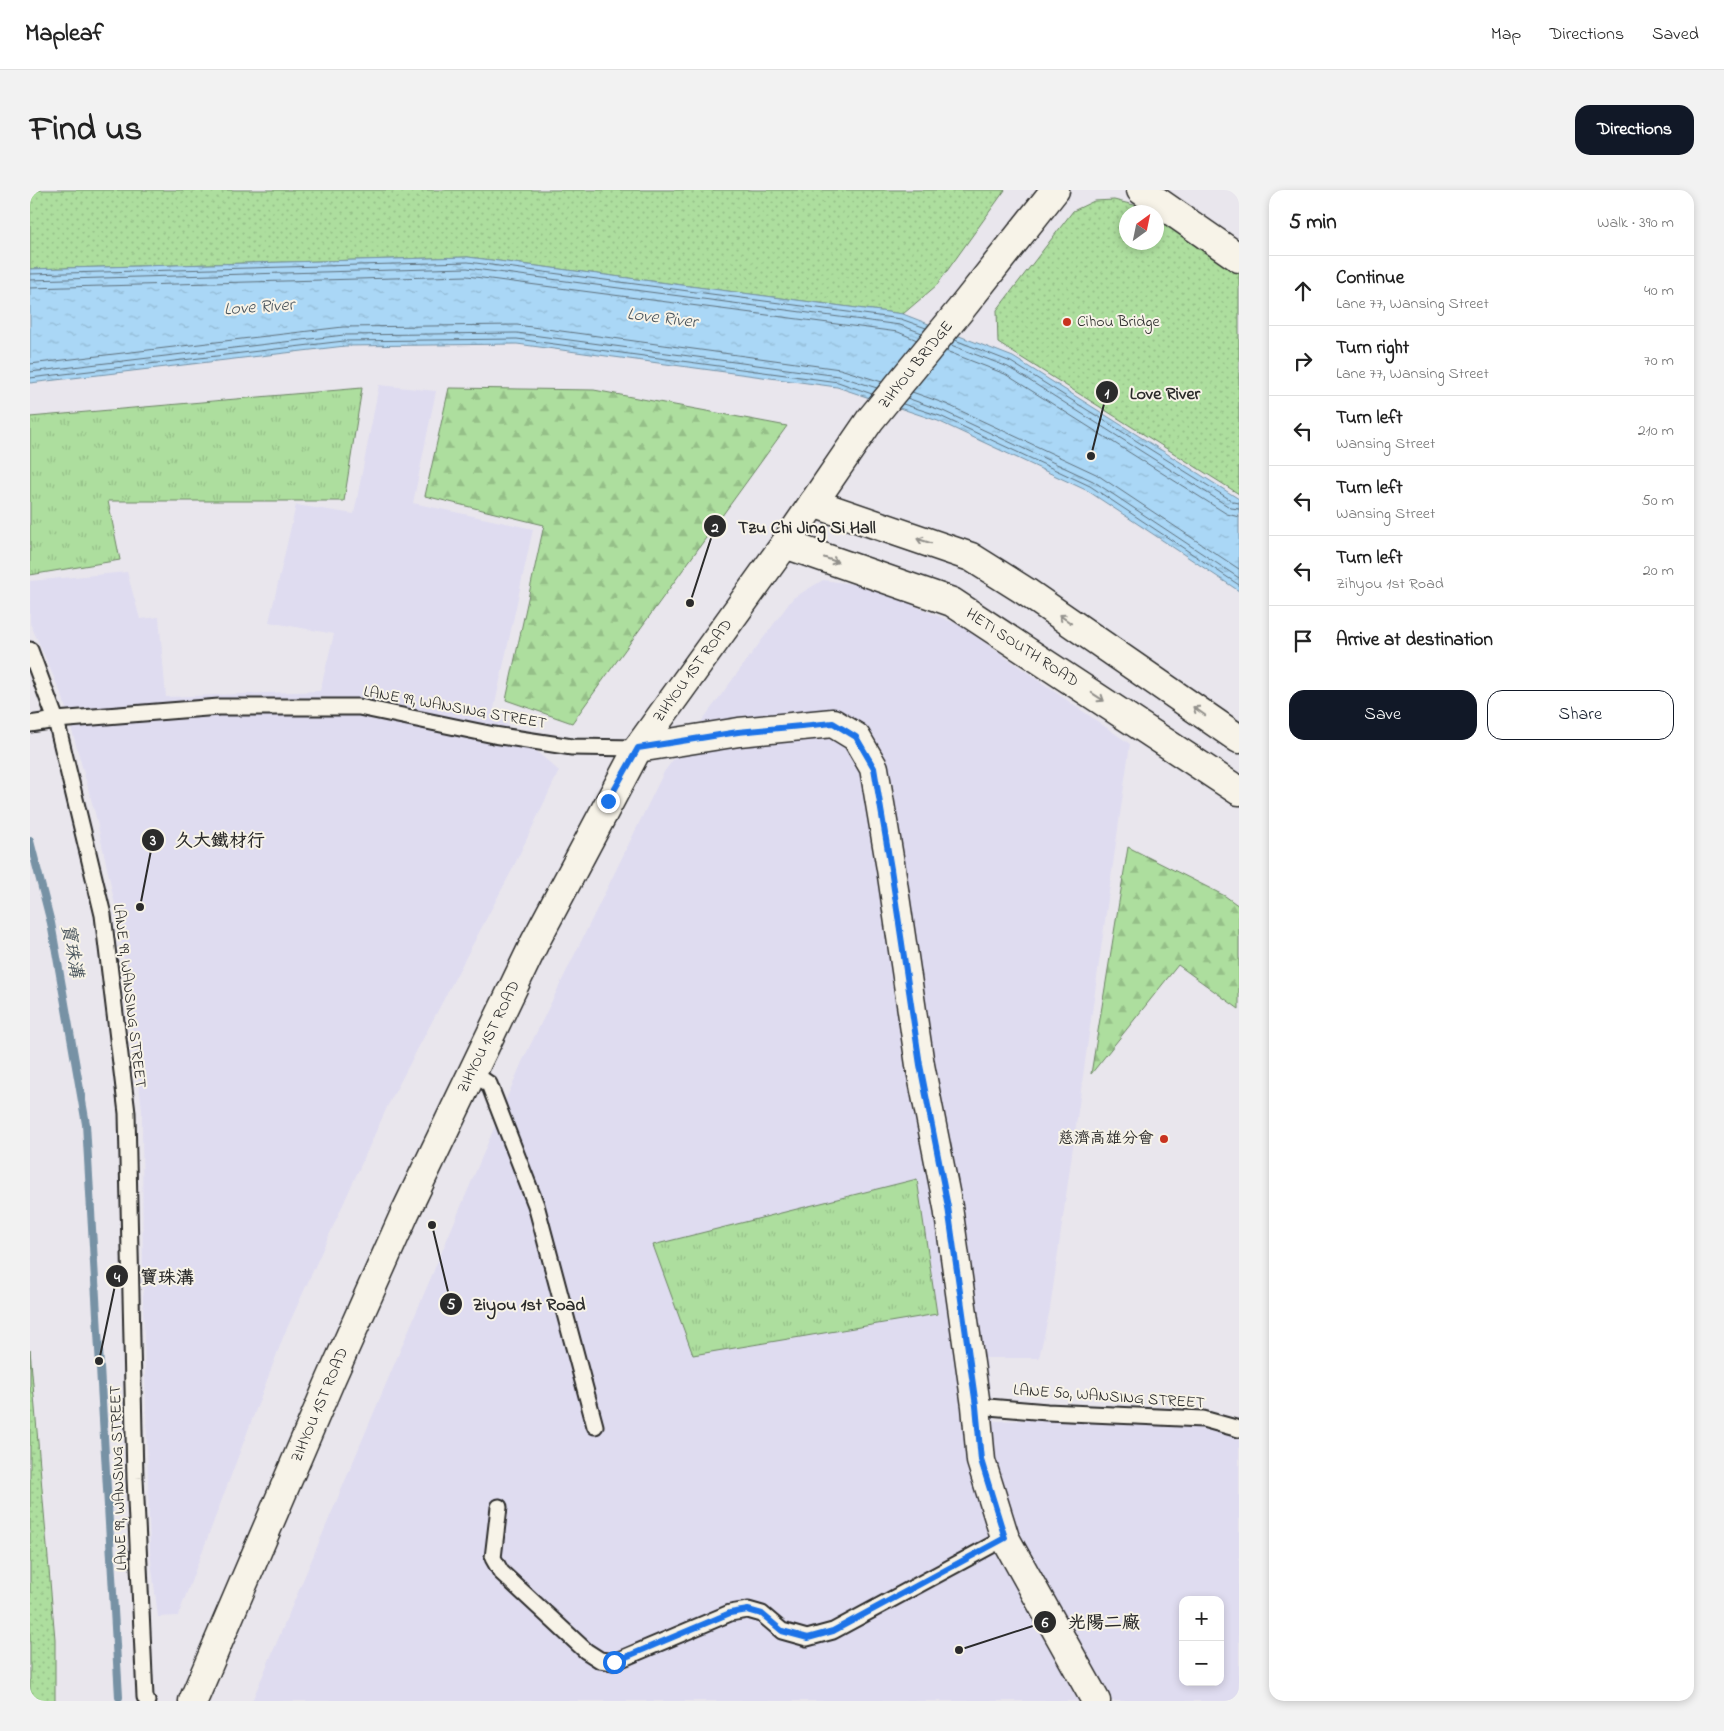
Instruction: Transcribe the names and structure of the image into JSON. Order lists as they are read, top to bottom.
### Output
{
  "streets": {
    "street": ["ZIHYOU BRIDGE", "HETI SOUTH ROAD", "ZIHYOU 1ST ROAD"],
    "lane": ["LANE 99, WANSING STREET", "LANE 50, WANSING STREET"]
  },
  "crossings": [
    ["ZIHYOU BRIDGE", "ZIHYOU 1ST ROAD"],
    ["HETI SOUTH ROAD", "ZIHYOU 1ST ROAD"],
    ["ZIHYOU 1ST ROAD", "LANE 99, WANSING STREET"]
  ],
  "water": ["Love River", "寶珠溝"],
  "places": [
    "Cihou Bridge",
    "Love River",
    "Tzu Chi Jing Si Hall",
    "久大鐵材行",
    "慈濟高雄分會",
    "Ziyou 1st Road",
    "寶珠溝",
    "光陽二廠"
  ],
  "north": "top right",
  "page": {
    "header": "Mapleaf",
    "nav": ["Map", "Directions", "Saved"],
    "title": "Find us",
    "buttons": [
      "Directions",
      ["Save", "Share"]
    ],
    "heading": ["5 min", "Walk · 390 m"],
    "list": [
      ["Continue", "Lane 77, Wansing Street", "40 m"],
      ["Turn right", "Lane 77, Wansing Street", "70 m"],
      ["Turn left", "Wansing Street", "210 m"],
      ["Turn left", "Wansing Street", "50 m"],
      ["Turn left", "Zihyou 1st Road", "20 m"],
      "Arrive at destination"
    ],
    "map_buttons": ["+", "−"]
  }
}
